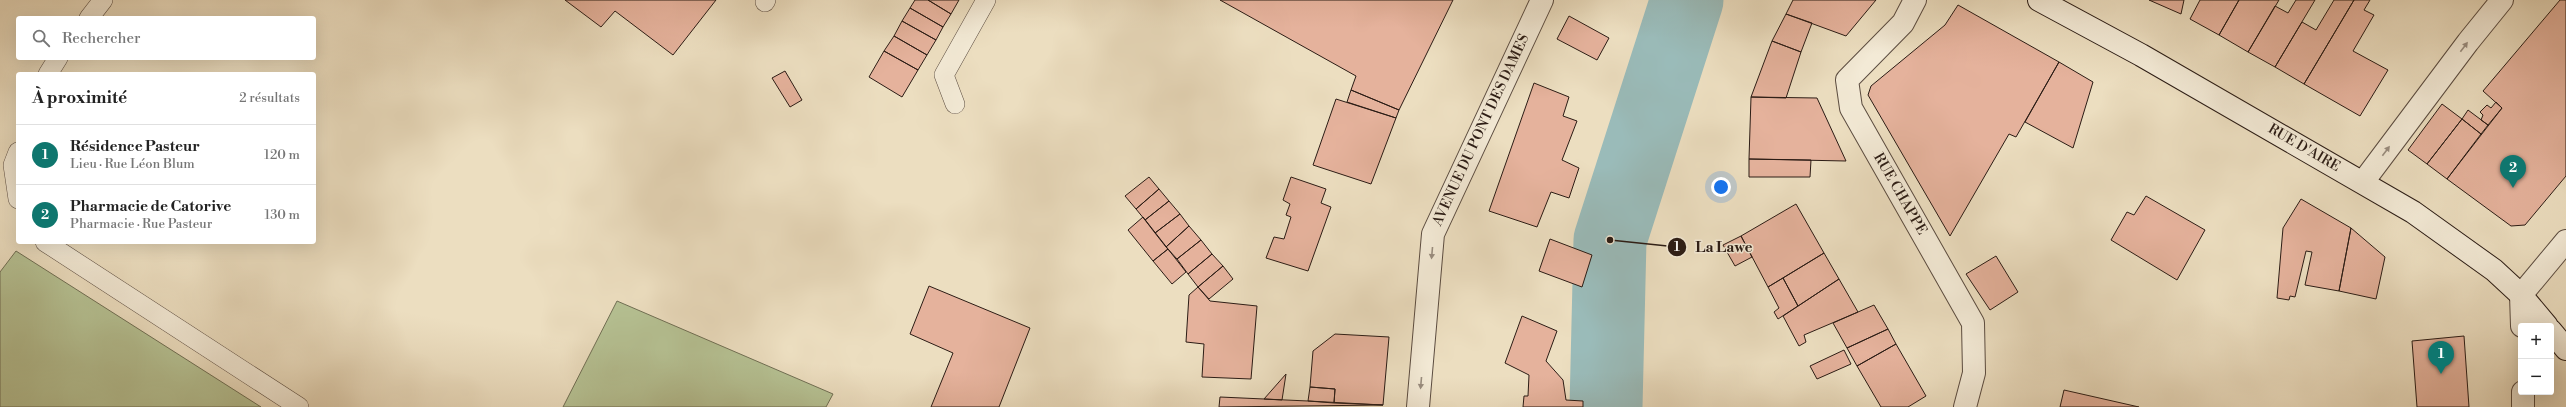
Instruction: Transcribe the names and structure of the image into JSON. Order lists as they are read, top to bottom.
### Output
{
  "streets": {
    "street": ["AVENUE DU PONT DES DAMES", "RUE D'AIRE", "RUE CHAPPE"]
  },
  "one_way": ["AVENUE DU PONT DES DAMES"],
  "places": ["La Lawe"],
  "page": {
    "search": "Rechercher",
    "heading": ["À proximité", "2 résultats"],
    "list": [
      {
        "mark": "1",
        "name": "Résidence Pasteur",
        "note": "Lieu · Rue Léon Blum",
        "value": "120 m"
      },
      {
        "mark": "2",
        "name": "Pharmacie de Catorive",
        "note": "Pharmacie · Rue Pasteur",
        "value": "130 m"
      }
    ],
    "pins": ["2", "1"],
    "map_buttons": ["+", "−"]
  }
}
